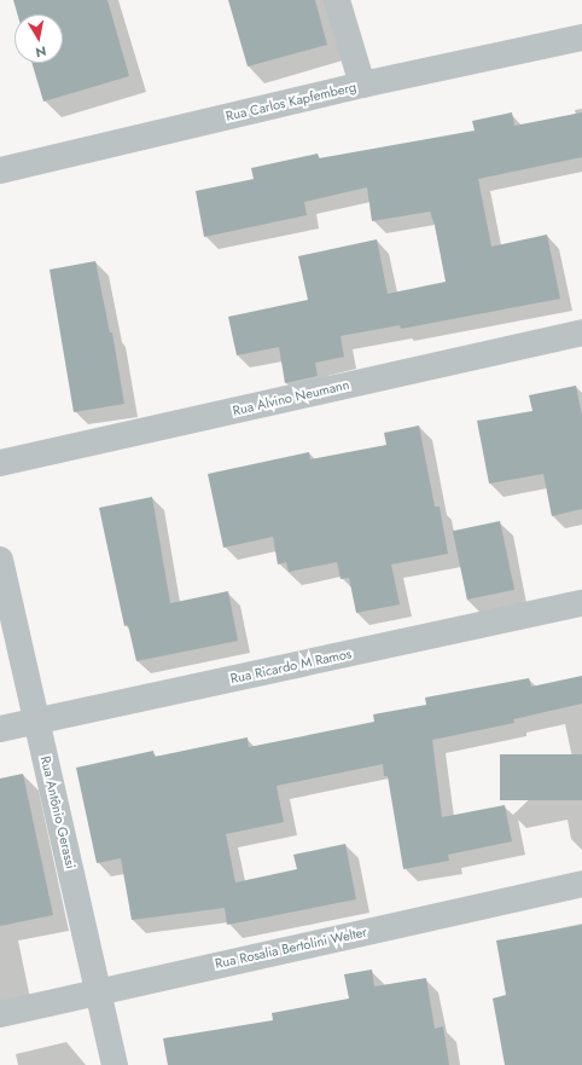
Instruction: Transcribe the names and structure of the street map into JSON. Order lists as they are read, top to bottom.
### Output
{
  "streets": {
    "street": [
      "Rua Carlos Kapfemberg",
      "Rua Alvino Neumann",
      "Rua Ricardo M Ramos",
      "Rua Antônio Gerassi",
      "Rua Rosalia Bertolini Welter"
    ]
  },
  "crossings": [
    ["Rua Ricardo M Ramos", "Rua Antônio Gerassi"],
    ["Rua Antônio Gerassi", "Rua Rosalia Bertolini Welter"]
  ],
  "north": "bottom"
}
